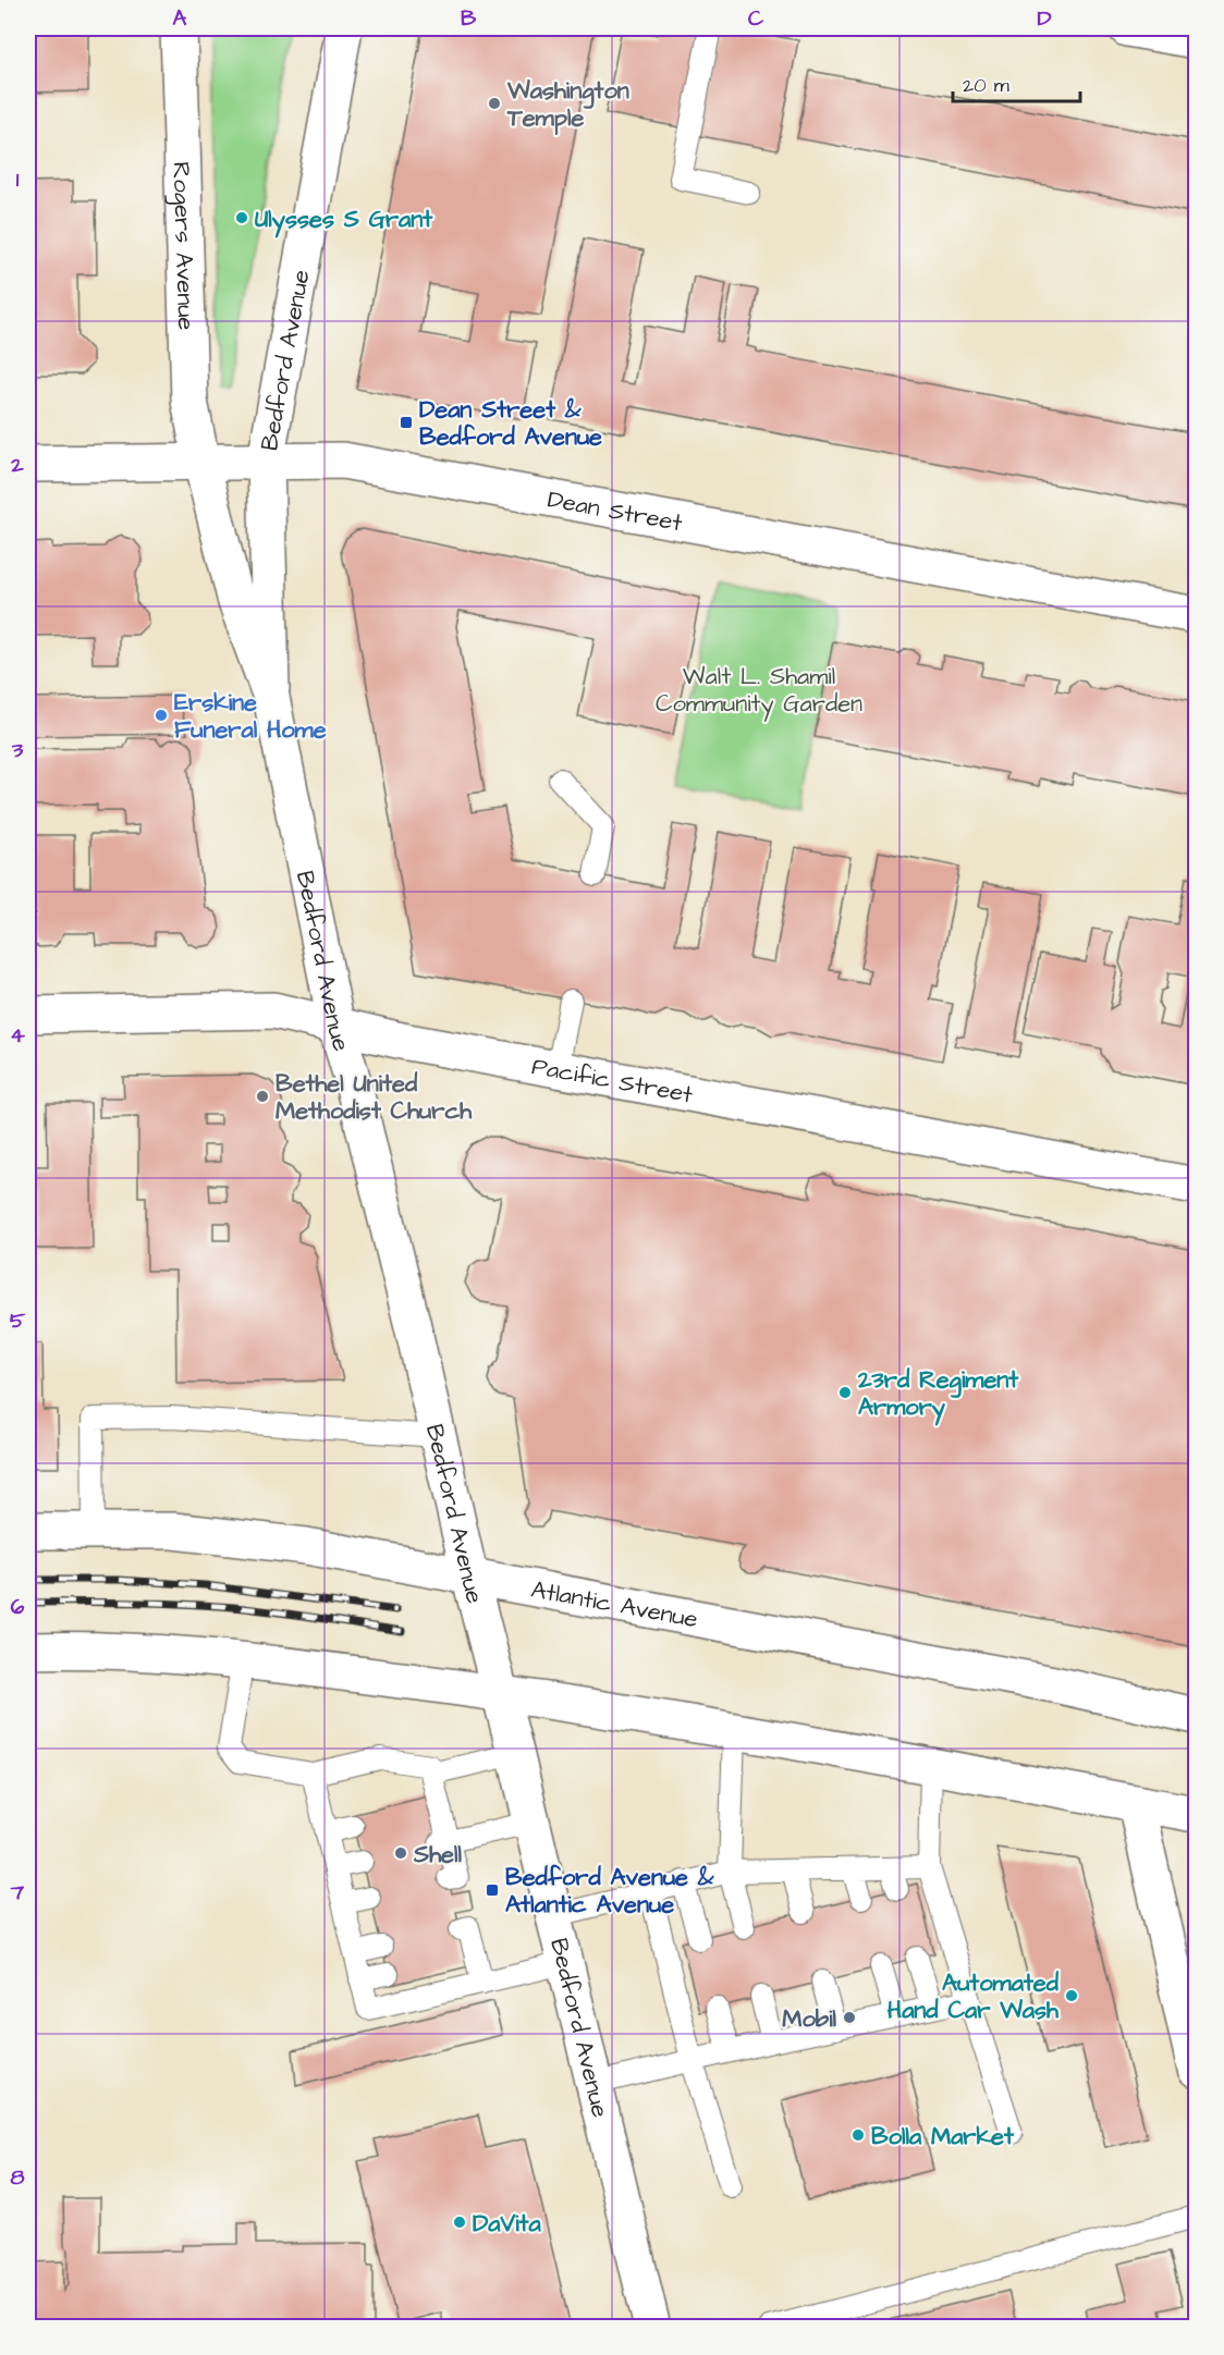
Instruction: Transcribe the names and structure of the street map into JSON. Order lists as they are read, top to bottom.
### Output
{
  "streets": {
    "main road": [
      "Rogers Avenue",
      "Bedford Avenue",
      "Dean Street",
      "Pacific Street",
      "Atlantic Avenue"
    ]
  },
  "crossings": [
    ["Rogers Avenue", "Bedford Avenue"],
    ["Rogers Avenue", "Dean Street"],
    ["Bedford Avenue", "Dean Street"],
    ["Bedford Avenue", "Pacific Street"],
    ["Bedford Avenue", "Atlantic Avenue"]
  ],
  "parks": ["Walt L. Shamil Community Garden"],
  "places": {
    "other": [
      "Washington Temple",
      "Ulysses S Grant",
      "Erskine Funeral Home",
      "Bethel United Methodist Church",
      "23rd Regiment Armory",
      "Shell",
      "Automated Hand Car Wash",
      "Mobil",
      "Bolla Market",
      "DaVita"
    ],
    "transit": ["Dean Street & Bedford Avenue", "Bedford Avenue & Atlantic Avenue"]
  },
  "scale_bar": "20 m",
  "grid": {
    "columns": [
      "A",
      "B",
      "C",
      "D"
    ],
    "rows": [
      "1",
      "2",
      "3",
      "4",
      "5",
      "6",
      "7",
      "8"
    ]
  }
}
